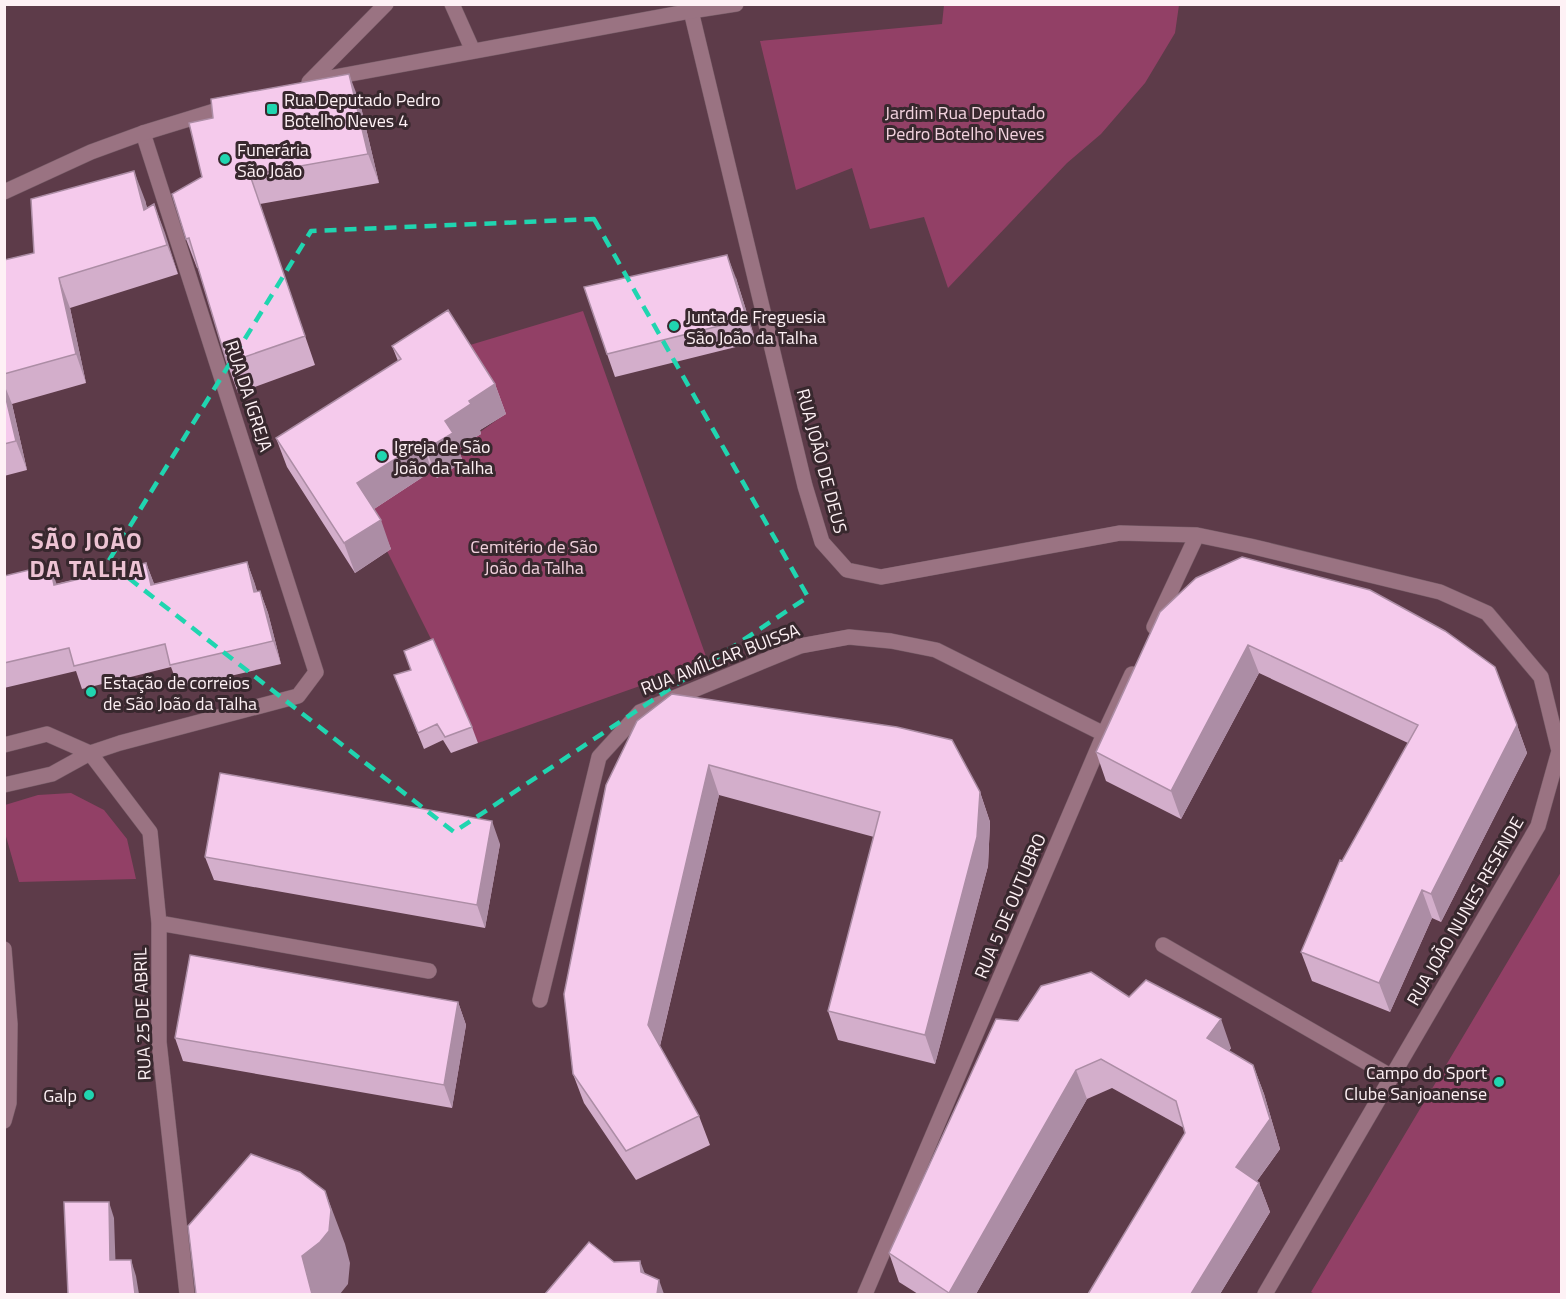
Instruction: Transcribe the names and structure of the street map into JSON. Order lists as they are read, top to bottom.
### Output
{
  "streets": {
    "street": [
      "RUA DA IGREJA",
      "RUA JOÃO DE DEUS",
      "RUA AMÍLCAR BUISSA",
      "RUA 5 DE OUTUBRO",
      "RUA JOÃO NUNES RESENDE",
      "RUA 25 DE ABRIL"
    ]
  },
  "crossings": [
    ["RUA DA IGREJA", "RUA 25 DE ABRIL"],
    ["RUA JOÃO DE DEUS", "RUA JOÃO NUNES RESENDE"],
    ["RUA AMÍLCAR BUISSA", "RUA 5 DE OUTUBRO"]
  ],
  "districts": ["SÃO JOÃO DA TALHA"],
  "parks": ["Jardim Rua Deputado Pedro Botelho Neves", "Cemitério de São João da Talha"],
  "places": {
    "transit": ["Rua Deputado Pedro Botelho Neves 4"],
    "other": [
      "Funerária São João",
      "Junta de Freguesia São João da Talha",
      "Igreja de São João da Talha",
      "Estação de correios de São João da Talha",
      "Campo do Sport Clube Sanjoanense",
      "Galp"
    ]
  }
}
